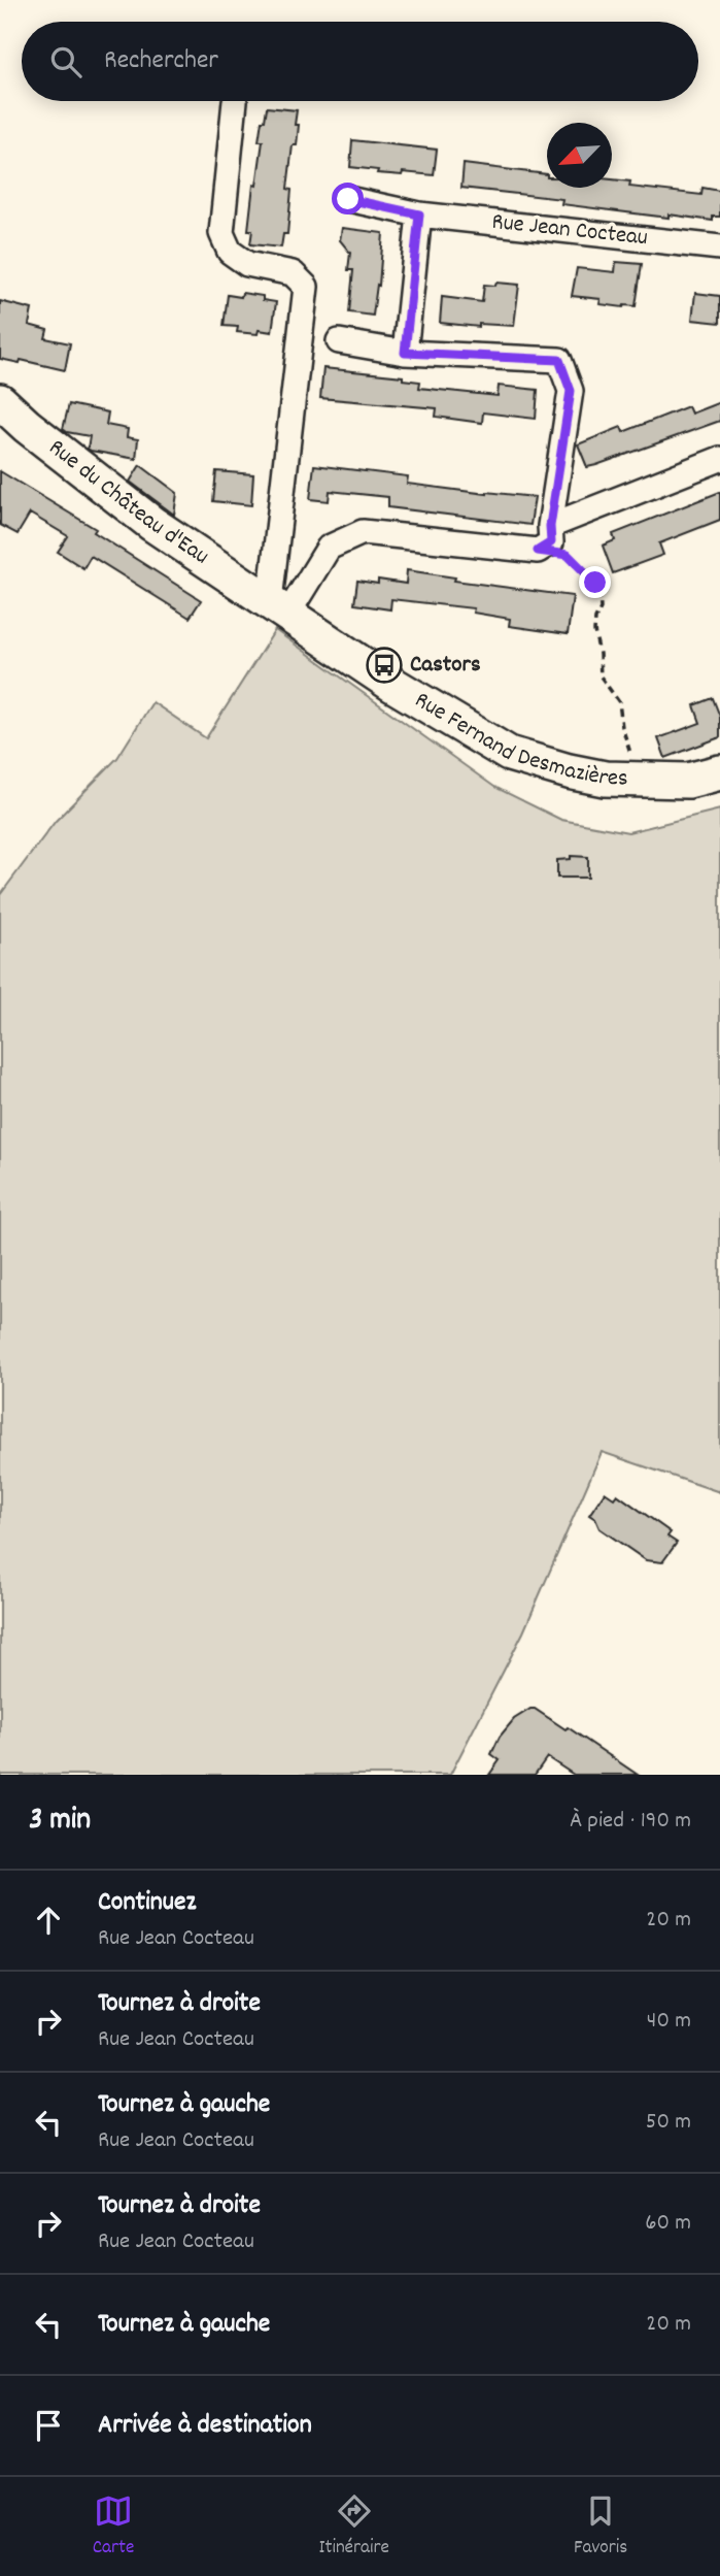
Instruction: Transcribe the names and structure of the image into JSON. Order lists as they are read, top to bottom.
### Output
{
  "streets": {
    "street": ["Rue Jean Cocteau", "Rue du Château d'Eau", "Rue Fernand Desmazières"]
  },
  "crossings": [
    ["Rue du Château d'Eau", "Rue Fernand Desmazières"]
  ],
  "places": {
    "bus stop": ["Castors"]
  },
  "north": "bottom left",
  "page": {
    "search": "Rechercher",
    "heading": ["3 min", "À pied · 190 m"],
    "list": [
      ["Continuez", "Rue Jean Cocteau", "20 m"],
      ["Tournez à droite", "Rue Jean Cocteau", "40 m"],
      ["Tournez à gauche", "Rue Jean Cocteau", "50 m"],
      ["Tournez à droite", "Rue Jean Cocteau", "60 m"],
      ["Tournez à gauche", "20 m"],
      "Arrivée à destination"
    ],
    "nav": ["Carte", "Itinéraire", "Favoris"]
  }
}
